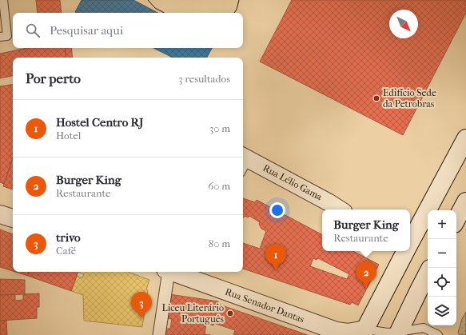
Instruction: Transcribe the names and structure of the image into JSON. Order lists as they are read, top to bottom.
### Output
{
  "streets": {
    "main road": ["Rua Senador Dantas"],
    "street": ["Rua Lélio Gama"]
  },
  "places": ["Edifício Sede da Petrobras", "Liceu Literário Português"],
  "north": "bottom right",
  "page": {
    "search": "Pesquisar aqui",
    "heading": ["Por perto", "3 resultados"],
    "list": [
      {
        "mark": "1",
        "name": "Hostel Centro RJ",
        "note": "Hotel",
        "value": "30 m"
      },
      {
        "mark": "2",
        "name": "Burger King",
        "note": "Restaurante",
        "value": "60 m"
      },
      {
        "mark": "3",
        "name": "trivo",
        "note": "Café",
        "value": "80 m"
      }
    ],
    "popup": ["Burger King", "Restaurante"],
    "map_buttons": ["+", "−"],
    "pins": ["1", "2", "3"]
  }
}
